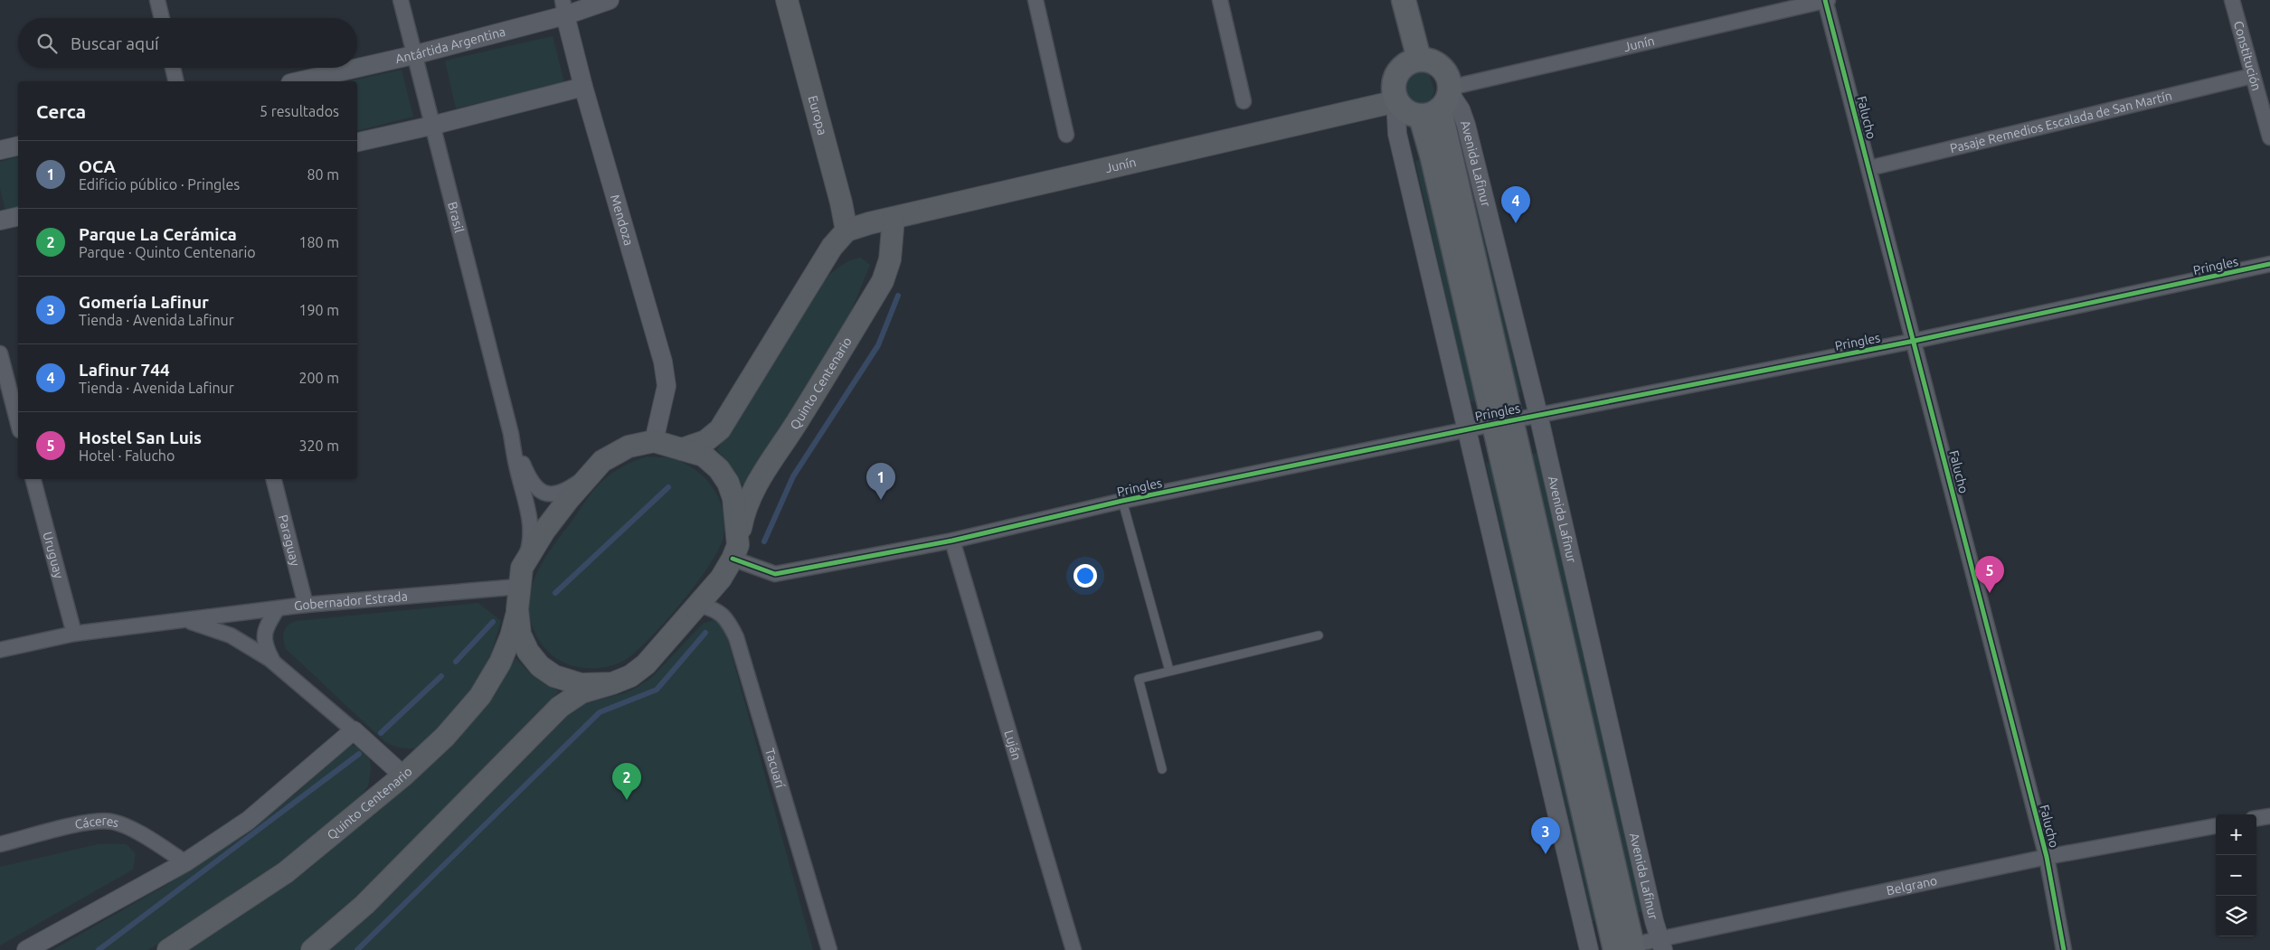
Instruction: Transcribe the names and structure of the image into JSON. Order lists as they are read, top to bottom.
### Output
{
  "streets": {
    "main road": ["Junín", "Europa", "Quinto Centenario"],
    "street": [
      "Antártida Argentina",
      "Constitución",
      "Falucho",
      "Pasaje Remedios Escalada de San Martín",
      "Avenida Lafinur",
      "Brasil",
      "Mendoza",
      "Pringles",
      "Paraguay",
      "Uruguay",
      "Gobernador Estrada",
      "Luján",
      "Tacuarí",
      "Cáceres",
      "Belgrano"
    ]
  },
  "crossings": [
    ["Antártida Argentina", "Brasil"],
    ["Antártida Argentina", "Mendoza"],
    ["Junín", "Europa"],
    ["Junín", "Falucho"],
    ["Junín", "Avenida Lafinur"],
    ["Junín", "Quinto Centenario"],
    ["Constitución", "Pasaje Remedios Escalada de San Martín"],
    ["Falucho", "Pasaje Remedios Escalada de San Martín"],
    ["Falucho", "Pringles"],
    ["Falucho", "Belgrano"],
    ["Avenida Lafinur", "Pringles"],
    ["Avenida Lafinur", "Belgrano"],
    ["Brasil", "Gobernador Estrada"],
    ["Pringles", "Quinto Centenario"],
    ["Pringles", "Luján"],
    ["Quinto Centenario", "Gobernador Estrada"],
    ["Paraguay", "Gobernador Estrada"],
    ["Uruguay", "Gobernador Estrada"]
  ],
  "page": {
    "search": "Buscar aquí",
    "heading": ["Cerca", "5 resultados"],
    "list": [
      {
        "mark": "1",
        "name": "OCA",
        "note": "Edificio público · Pringles",
        "value": "80 m"
      },
      {
        "mark": "2",
        "name": "Parque La Cerámica",
        "note": "Parque · Quinto Centenario",
        "value": "180 m"
      },
      {
        "mark": "3",
        "name": "Gomería Lafinur",
        "note": "Tienda · Avenida Lafinur",
        "value": "190 m"
      },
      {
        "mark": "4",
        "name": "Lafinur 744",
        "note": "Tienda · Avenida Lafinur",
        "value": "200 m"
      },
      {
        "mark": "5",
        "name": "Hostel San Luis",
        "note": "Hotel · Falucho",
        "value": "320 m"
      }
    ],
    "pins": [
      "4",
      "1",
      "5",
      "2",
      "3"
    ],
    "map_buttons": ["+", "−"]
  }
}
